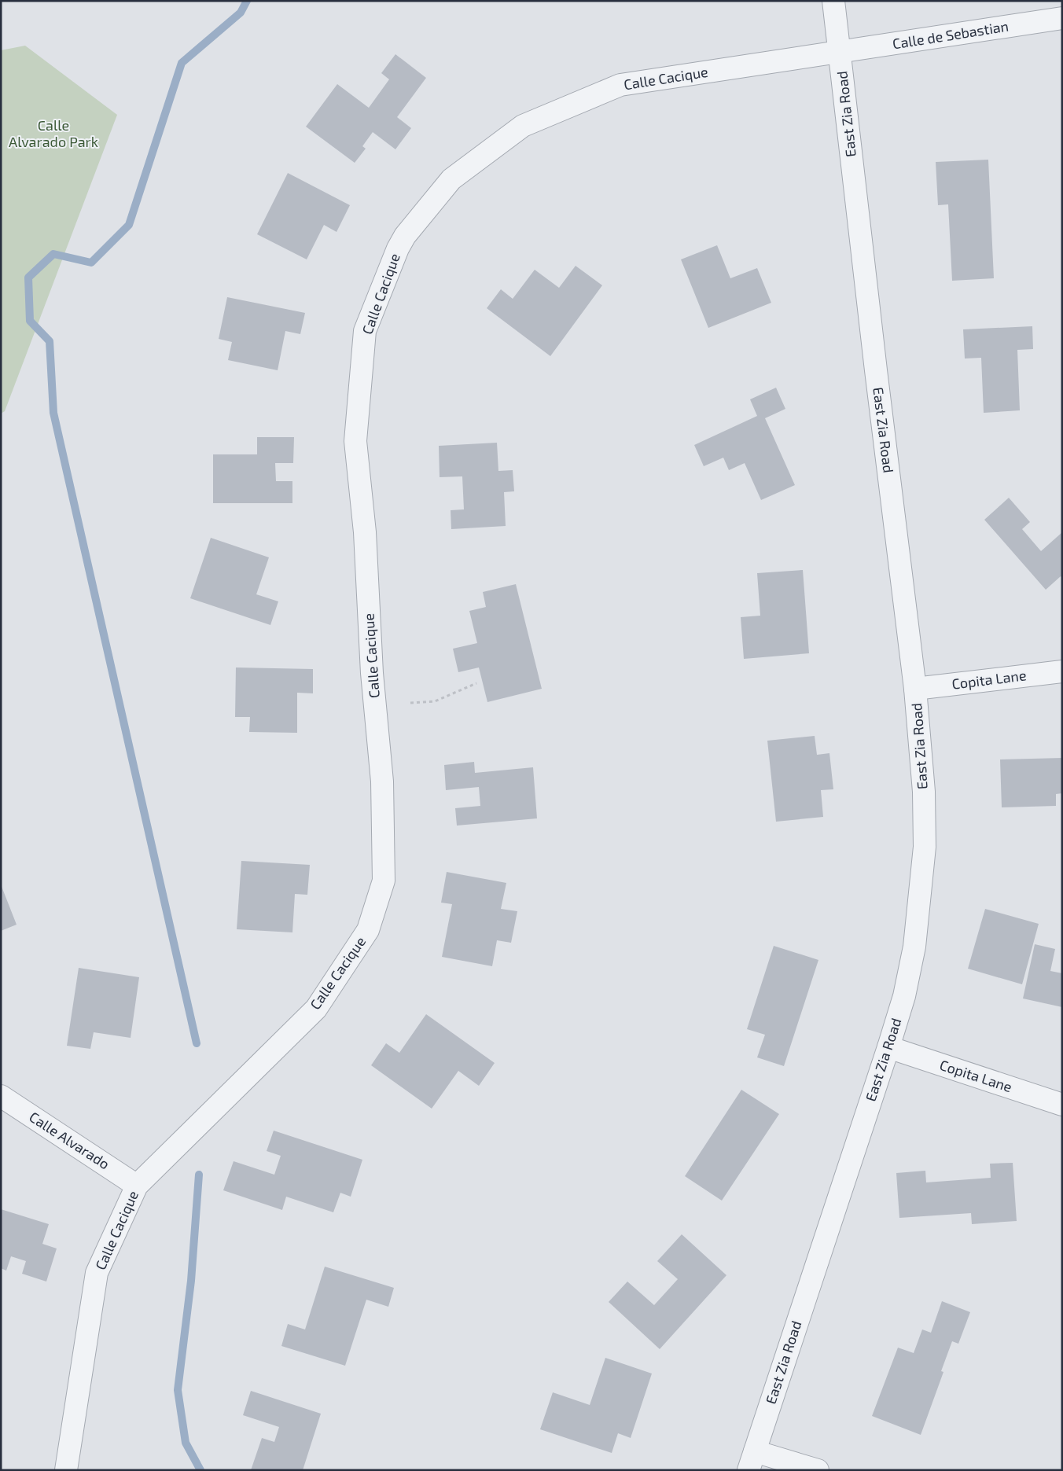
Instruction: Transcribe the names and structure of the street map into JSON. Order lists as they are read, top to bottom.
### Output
{
  "streets": {
    "street": [
      "Calle de Sebastian",
      "Calle Cacique",
      "East Zia Road",
      "Copita Lane",
      "Calle Alvarado"
    ]
  },
  "crossings": [
    ["Calle de Sebastian", "Calle Cacique"],
    ["Calle de Sebastian", "East Zia Road"],
    ["Calle Cacique", "East Zia Road"],
    ["Calle Cacique", "Calle Alvarado"],
    ["East Zia Road", "Copita Lane"]
  ],
  "parks": ["Calle Alvarado Park"]
}
